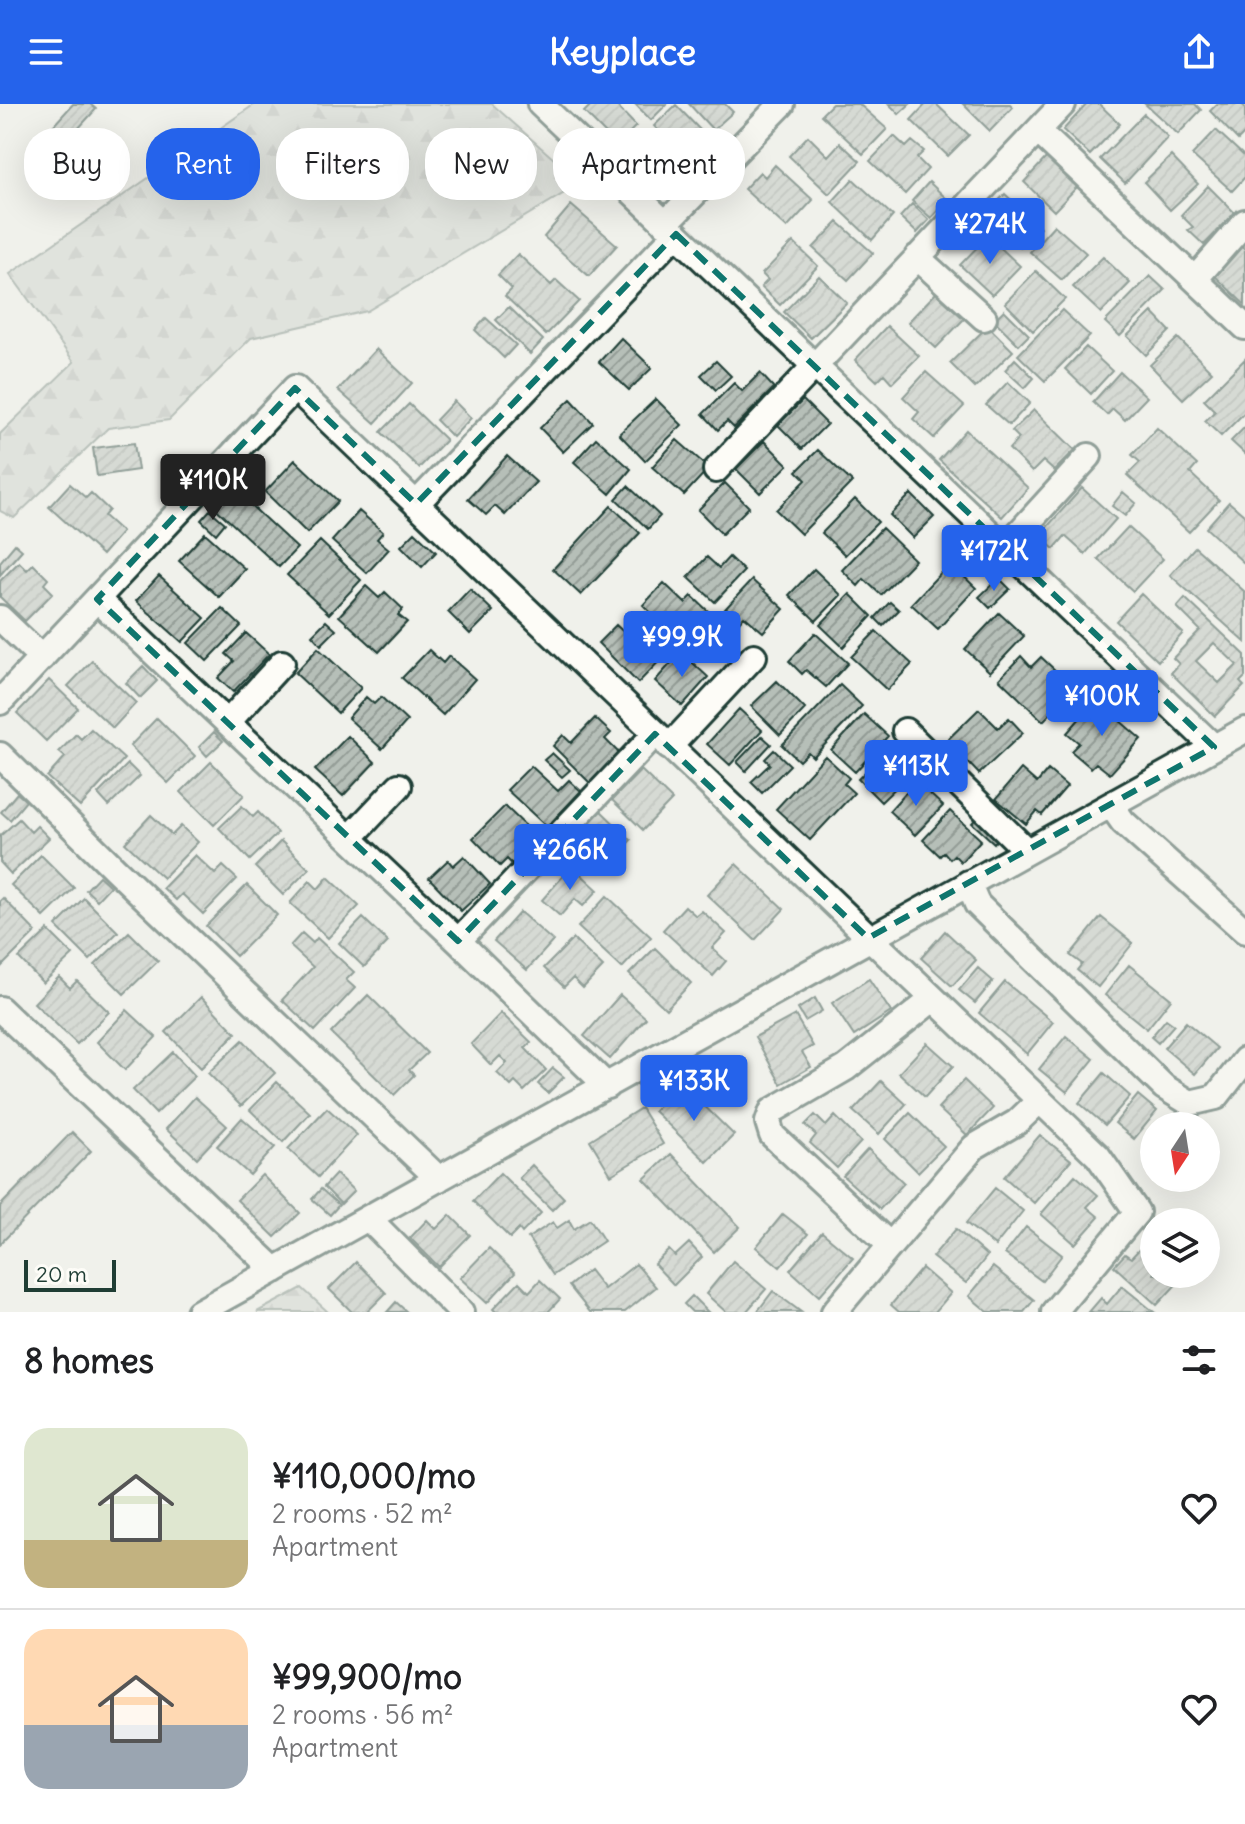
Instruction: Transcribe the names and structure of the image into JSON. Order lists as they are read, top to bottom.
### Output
{
  "scale_bar": "20 m",
  "north": "bottom",
  "page": {
    "header": "Keyplace",
    "chip": [
      "Buy",
      "Rent",
      "Filters",
      "New",
      "Apartment"
    ],
    "price": [
      "¥274K",
      "¥110K",
      "¥172K",
      "¥99.9K",
      "¥100K",
      "¥113K",
      "¥266K",
      "¥133K"
    ],
    "scale": "20 m",
    "heading": "8 homes",
    "list": [
      {
        "name": "¥110,000/mo",
        "note": "2 rooms · 52 m² · Apartment"
      },
      {
        "name": "¥99,900/mo",
        "note": "2 rooms · 56 m² · Apartment"
      }
    ]
  }
}
